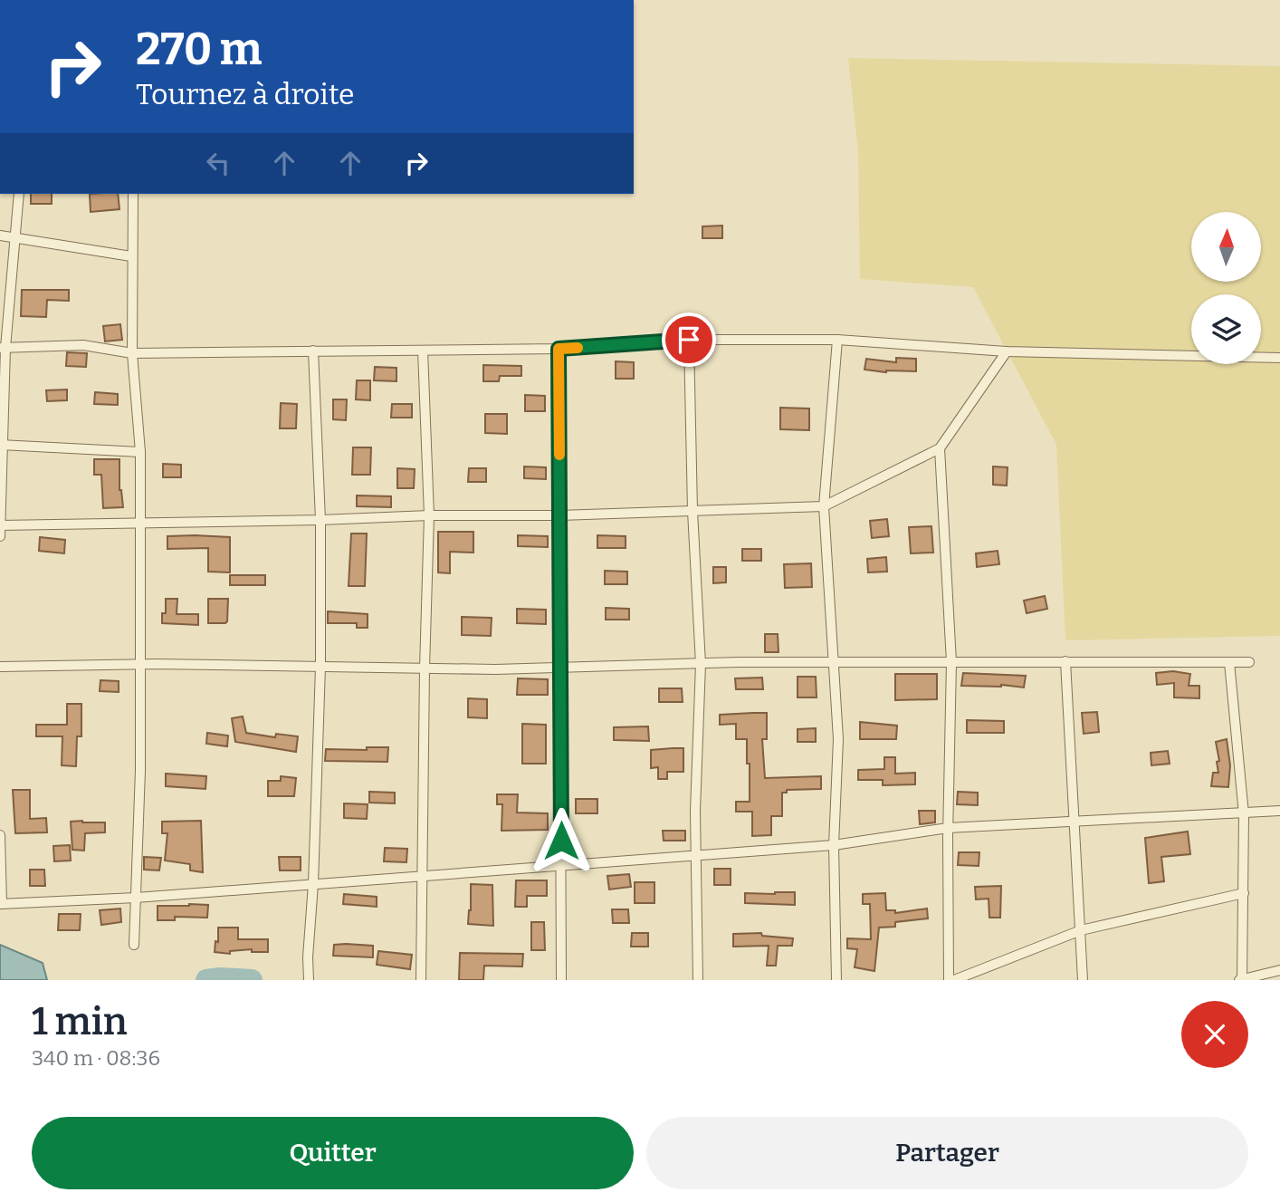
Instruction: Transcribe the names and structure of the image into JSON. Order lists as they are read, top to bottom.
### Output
{
  "north": "top",
  "page": {
    "turn": ["270 m", "Tournez à droite"],
    "heading": ["1 min", "340 m · 08:36"],
    "buttons": ["Quitter", "Partager"]
  }
}
